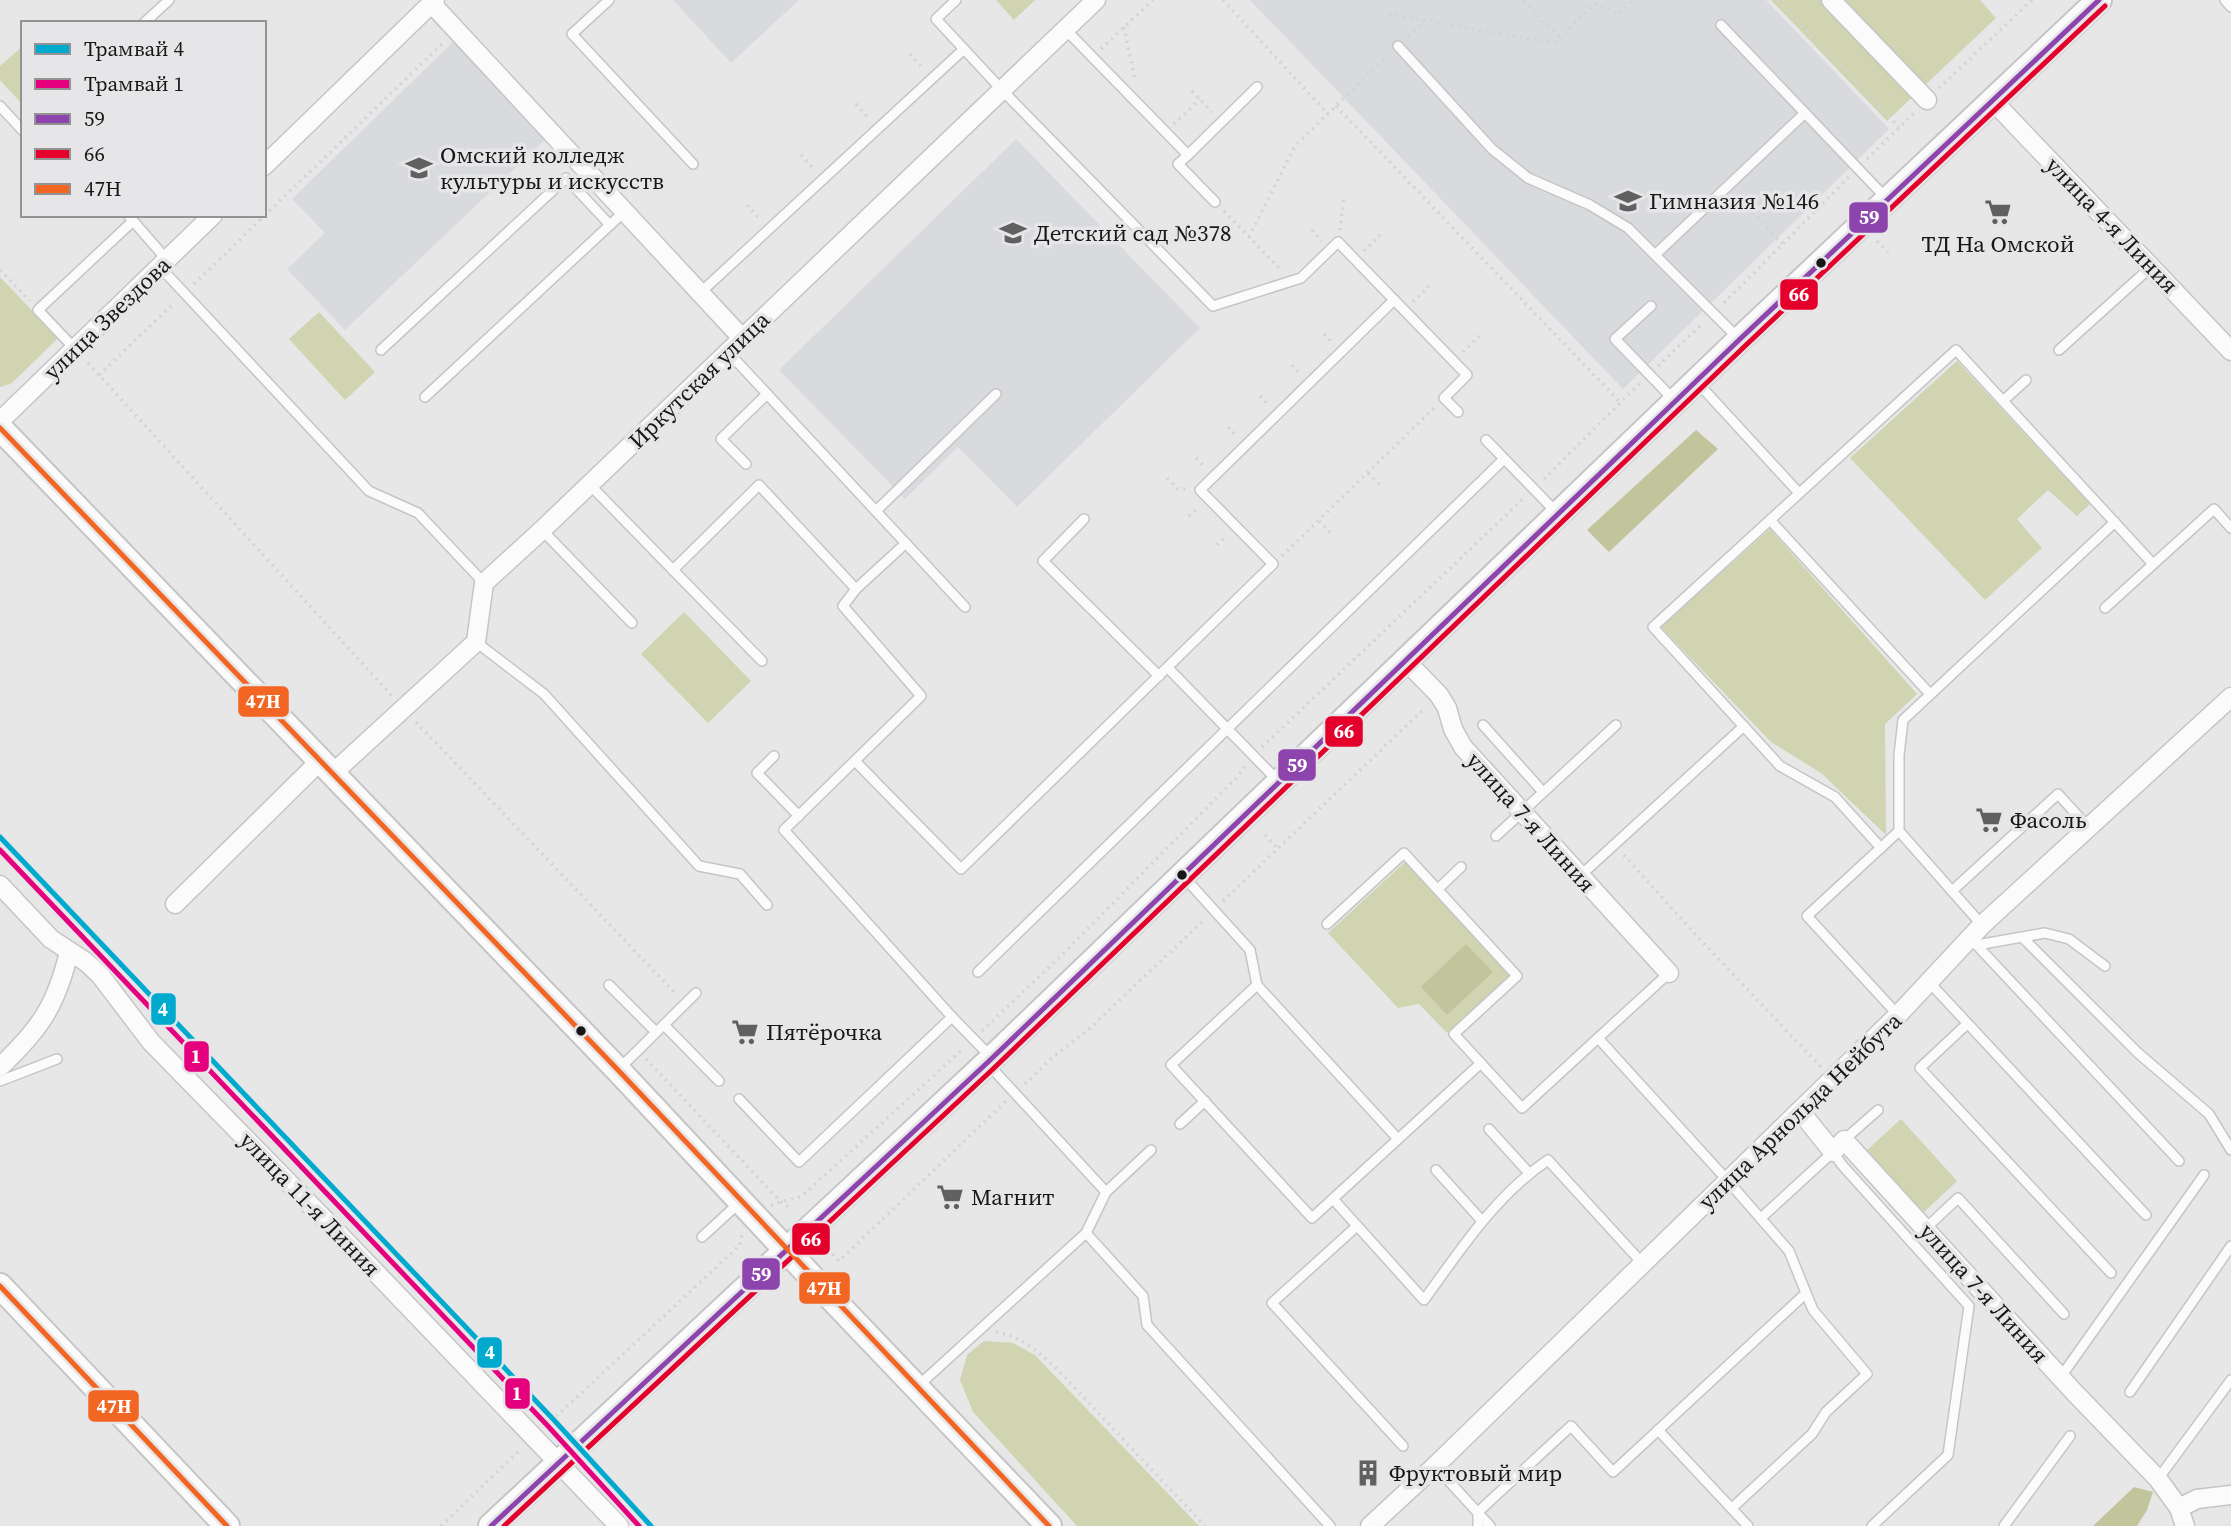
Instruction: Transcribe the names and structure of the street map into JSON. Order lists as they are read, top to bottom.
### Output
{
  "streets": {
    "street": [
      "улица 4-я Линия",
      "улица Звездова",
      "Иркутская улица",
      "улица 7-я Линия",
      "улица Арнольда Нейбута",
      "улица 11-я Линия"
    ]
  },
  "crossings": [
    ["улица 7-я Линия", "улица Арнольда Нейбута"]
  ],
  "places": {
    "school or university": ["Омский колледж культуры и искусств", "Гимназия №146", "Детский сад №378"],
    "supermarket": [
      "ТД На Омской",
      "Фасоль",
      "Пятёрочка",
      "Магнит"
    ],
    "building": ["Фруктовый мир"]
  },
  "lines": [
    "transit line 59",
    "transit line 66",
    "transit line 47Н",
    "tram line 4",
    "tram line 1"
  ],
  "legend": [
    "Трамвай 4",
    "Трамвай 1",
    "59",
    "66",
    "47Н"
  ]
}
